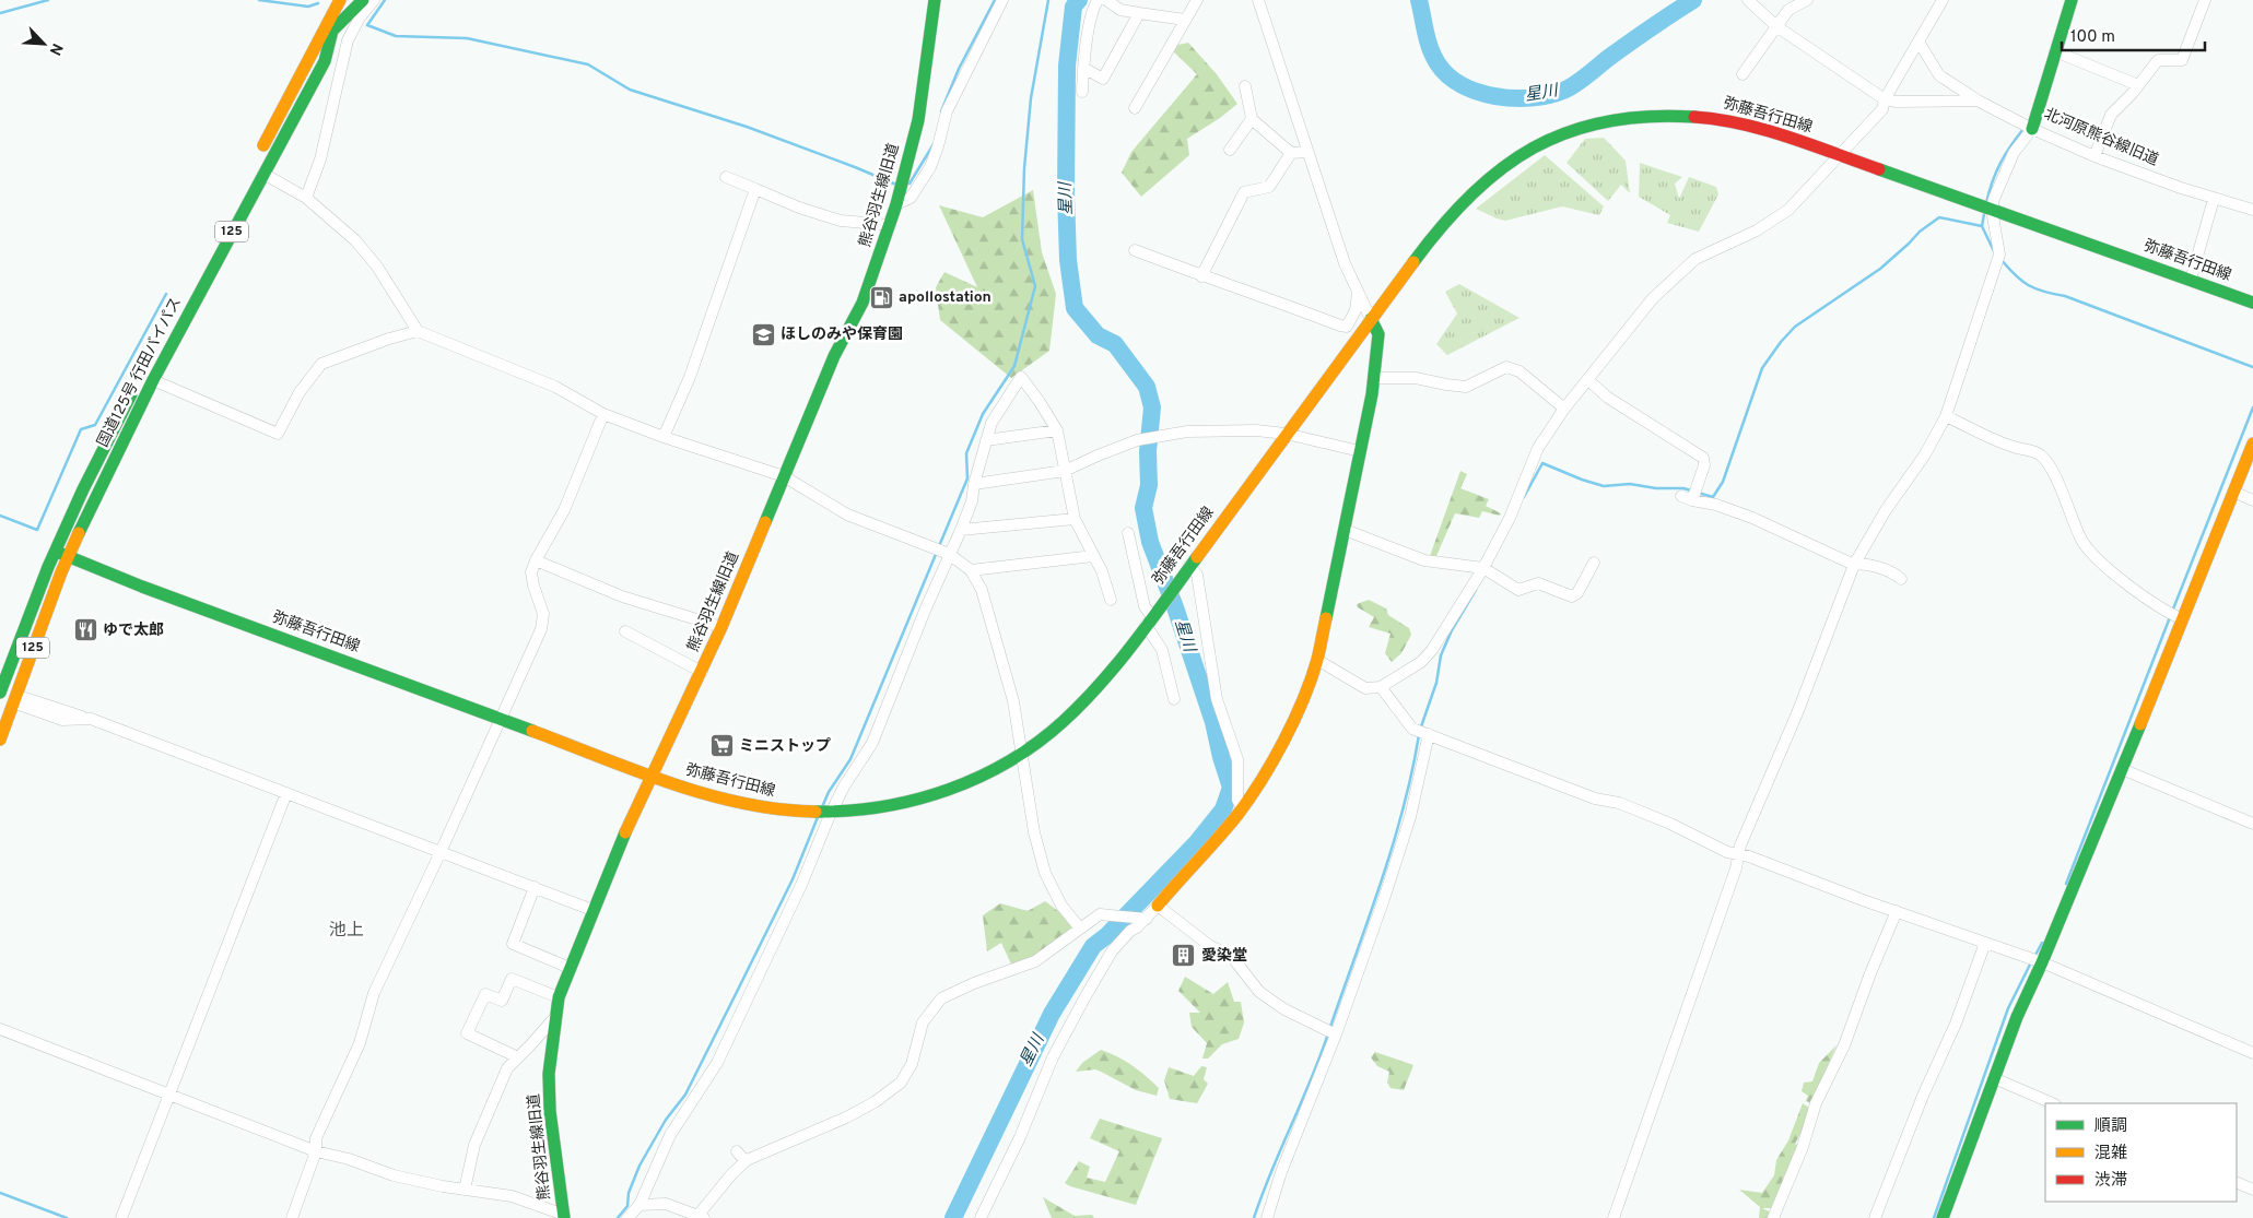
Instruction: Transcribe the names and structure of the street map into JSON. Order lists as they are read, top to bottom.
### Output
{
  "streets": {
    "main road": [
      "弥藤吾行田線",
      "北河原熊谷線旧道",
      "熊谷羽生線旧道",
      "125",
      "国道125号 行田バイパス"
    ]
  },
  "crossings": [
    ["弥藤吾行田線", "熊谷羽生線旧道"],
    ["弥藤吾行田線", "国道125号 行田バイパス"]
  ],
  "districts": ["池上"],
  "water": ["星川"],
  "places": {
    "fuel station": ["apollostation"],
    "school or university": ["ほしのみや保育園"],
    "restaurant": ["ゆで太郎"],
    "supermarket": ["ミニストップ"],
    "building": ["愛染堂"]
  },
  "legend": ["順調", "混雑", "渋滞"],
  "scale_bar": "100 m",
  "north": "bottom right"
}
